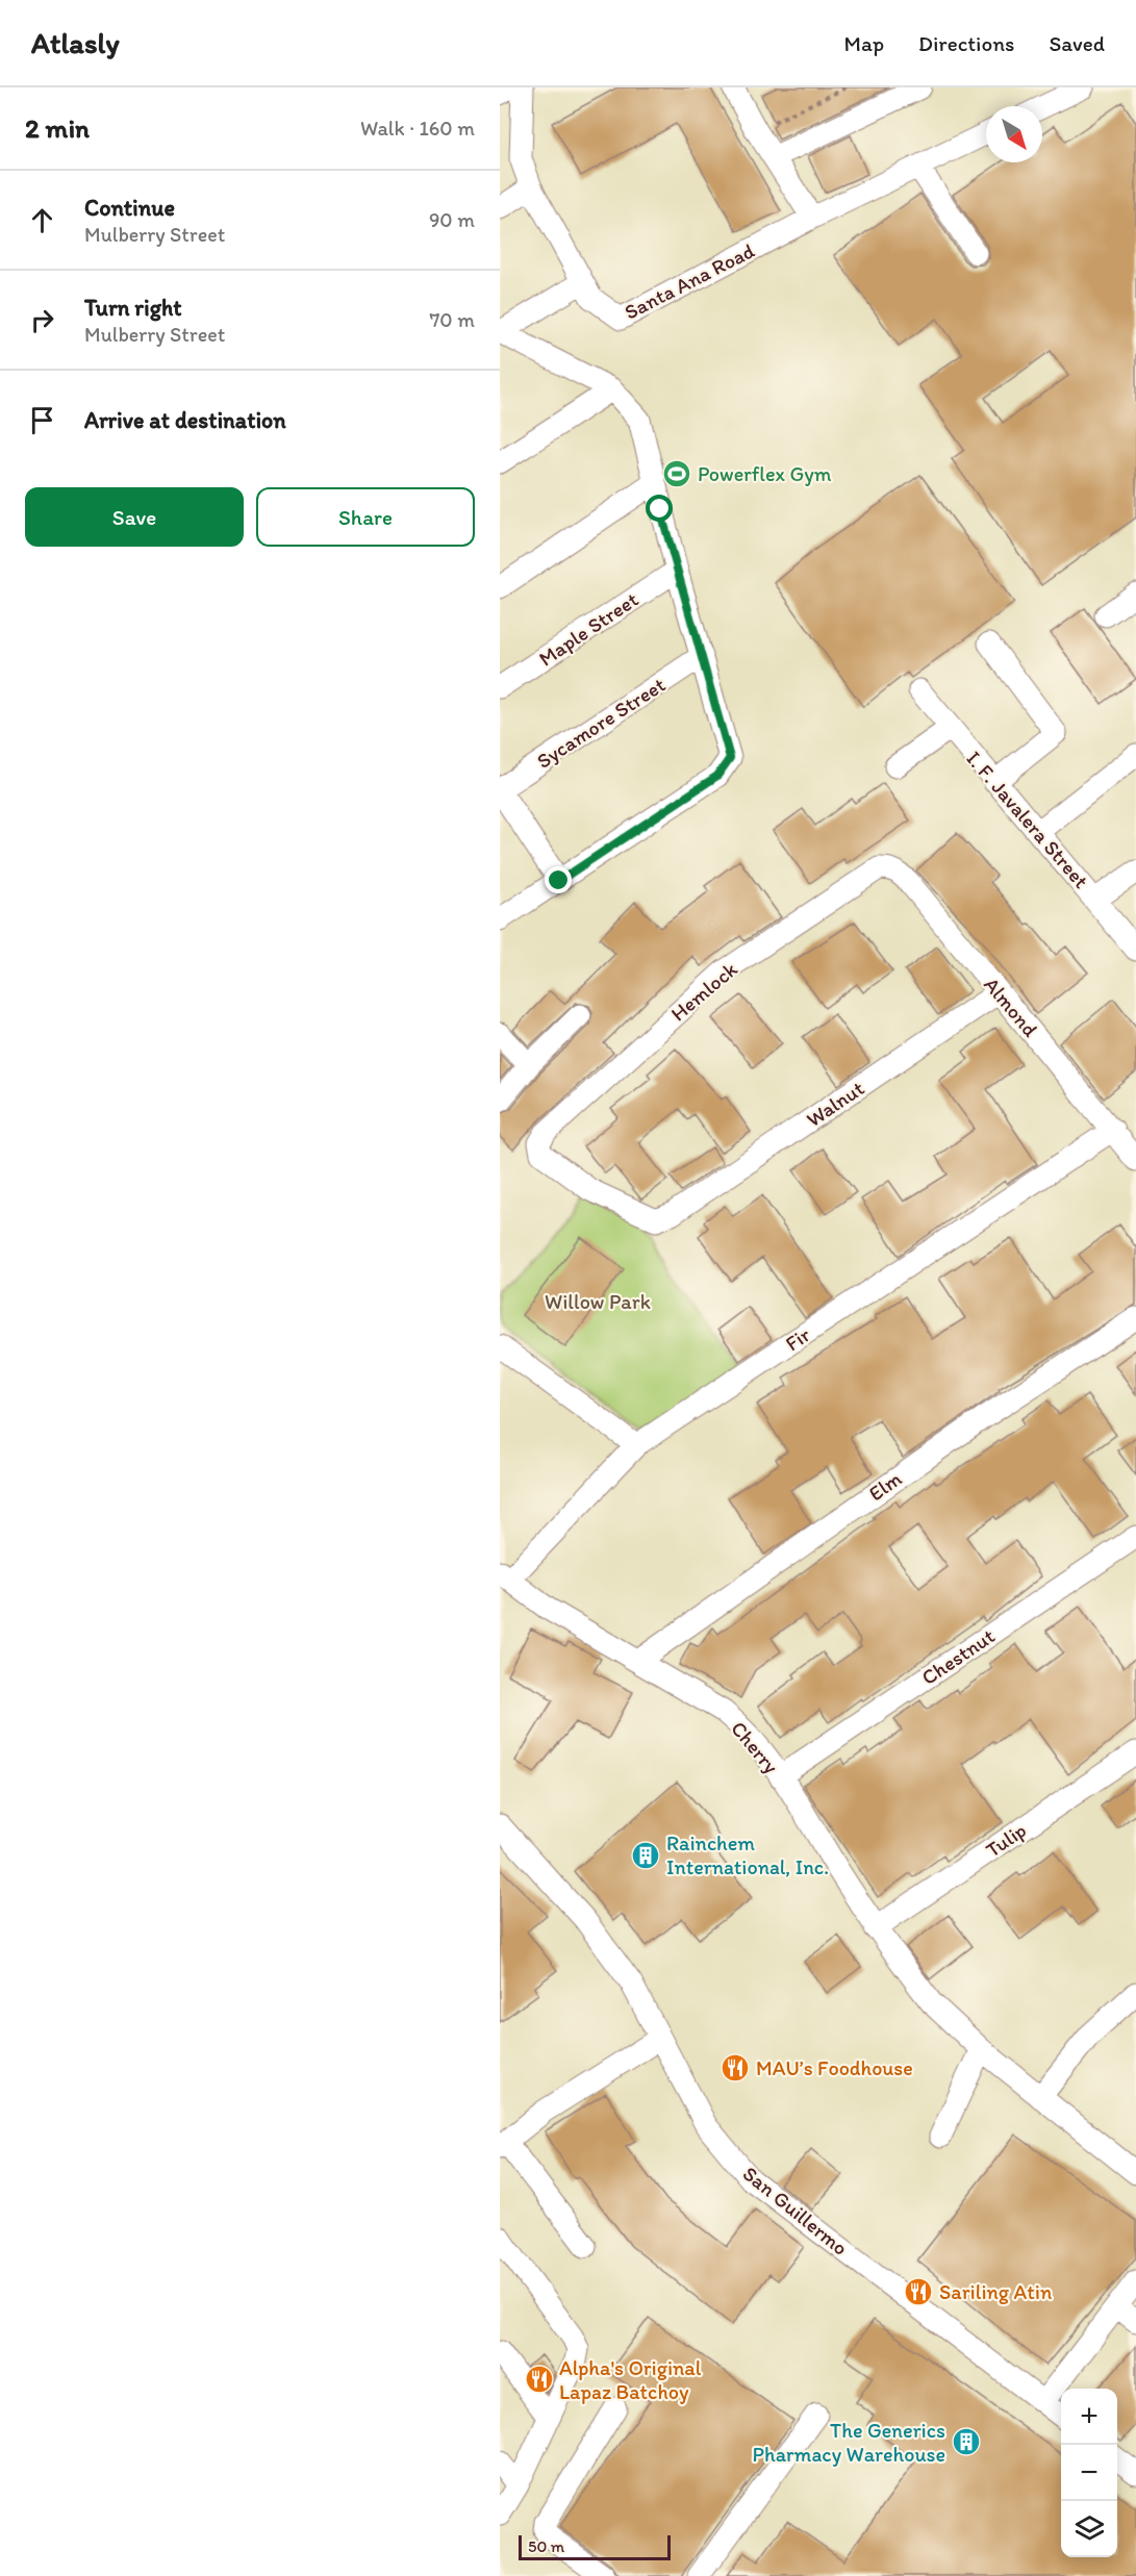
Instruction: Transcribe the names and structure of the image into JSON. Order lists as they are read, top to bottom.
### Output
{
  "streets": {
    "street": [
      "Santa Ana Road",
      "Maple Street",
      "Sycamore Street",
      "I. F. Javalera Street",
      "Hemlock",
      "Almond",
      "Walnut",
      "Fir",
      "Elm",
      "Chestnut",
      "Cherry",
      "Tulip",
      "San Guillermo"
    ]
  },
  "crossings": [
    ["Hemlock", "Almond"],
    ["Hemlock", "Walnut"],
    ["Almond", "Walnut"],
    ["Almond", "Fir"],
    ["Fir", "Cherry"],
    ["Elm", "Cherry"],
    ["Chestnut", "Cherry"],
    ["Cherry", "Tulip"]
  ],
  "parks": ["Willow Park"],
  "places": {
    "sports": ["Powerflex Gym"],
    "building": ["Rainchem International, Inc.", "The Generics Pharmacy Warehouse"],
    "restaurant": ["MAU’s Foodhouse", "Sariling Atin", "Alpha's Original Lapaz Batchoy"]
  },
  "scale_bar": "50 m",
  "north": "bottom right",
  "page": {
    "header": "Atlasly",
    "nav": ["Map", "Directions", "Saved"],
    "heading": ["2 min", "Walk · 160 m"],
    "list": [
      ["Continue", "Mulberry Street", "90 m"],
      ["Turn right", "Mulberry Street", "70 m"],
      "Arrive at destination"
    ],
    "buttons": ["Save", "Share"],
    "map_buttons": ["+", "−"],
    "scale": "50 m"
  }
}
